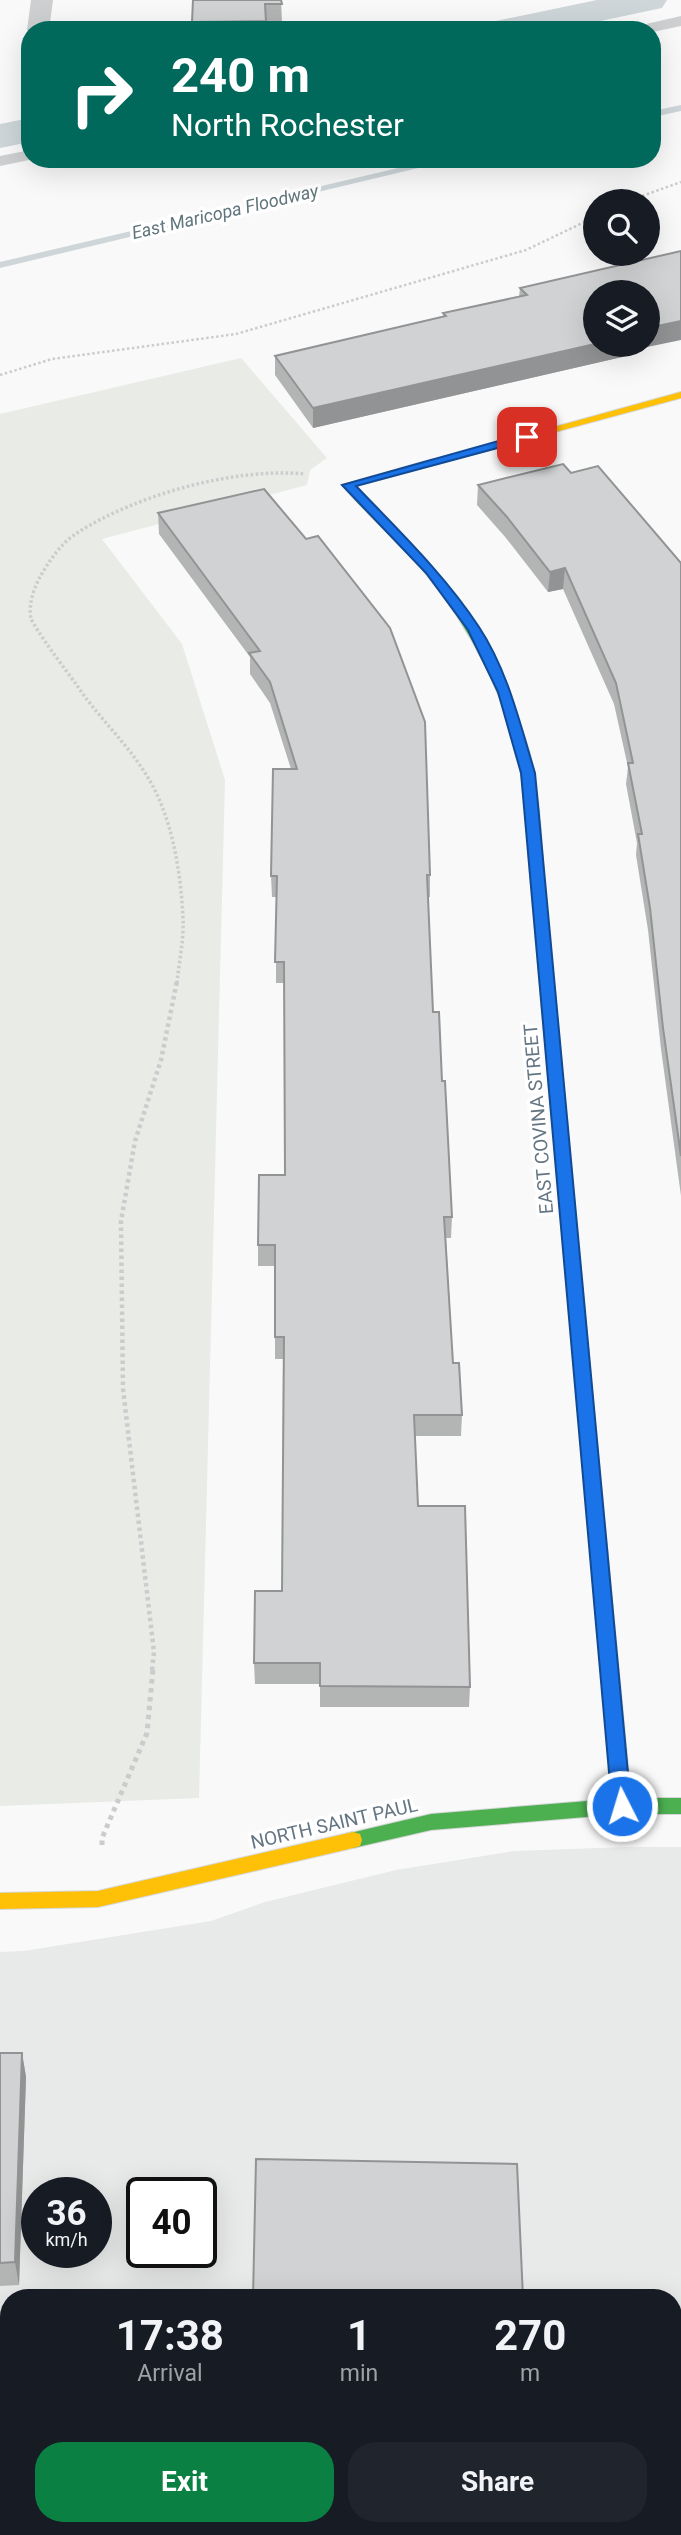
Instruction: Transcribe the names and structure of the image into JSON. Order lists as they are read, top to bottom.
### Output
{
  "streets": {
    "street": ["EAST COVINA STREET", "NORTH SAINT PAUL"]
  },
  "crossings": [
    ["EAST COVINA STREET", "NORTH SAINT PAUL"]
  ],
  "water": ["East Maricopa Floodway"],
  "page": {
    "turn": ["240 m", "North Rochester"],
    "speed": "36 km/h",
    "limit": "40",
    "eta": [
      "17:38",
      "Arrival",
      "1",
      "min",
      "270",
      "m"
    ],
    "buttons": ["Exit", "Share"]
  }
}
